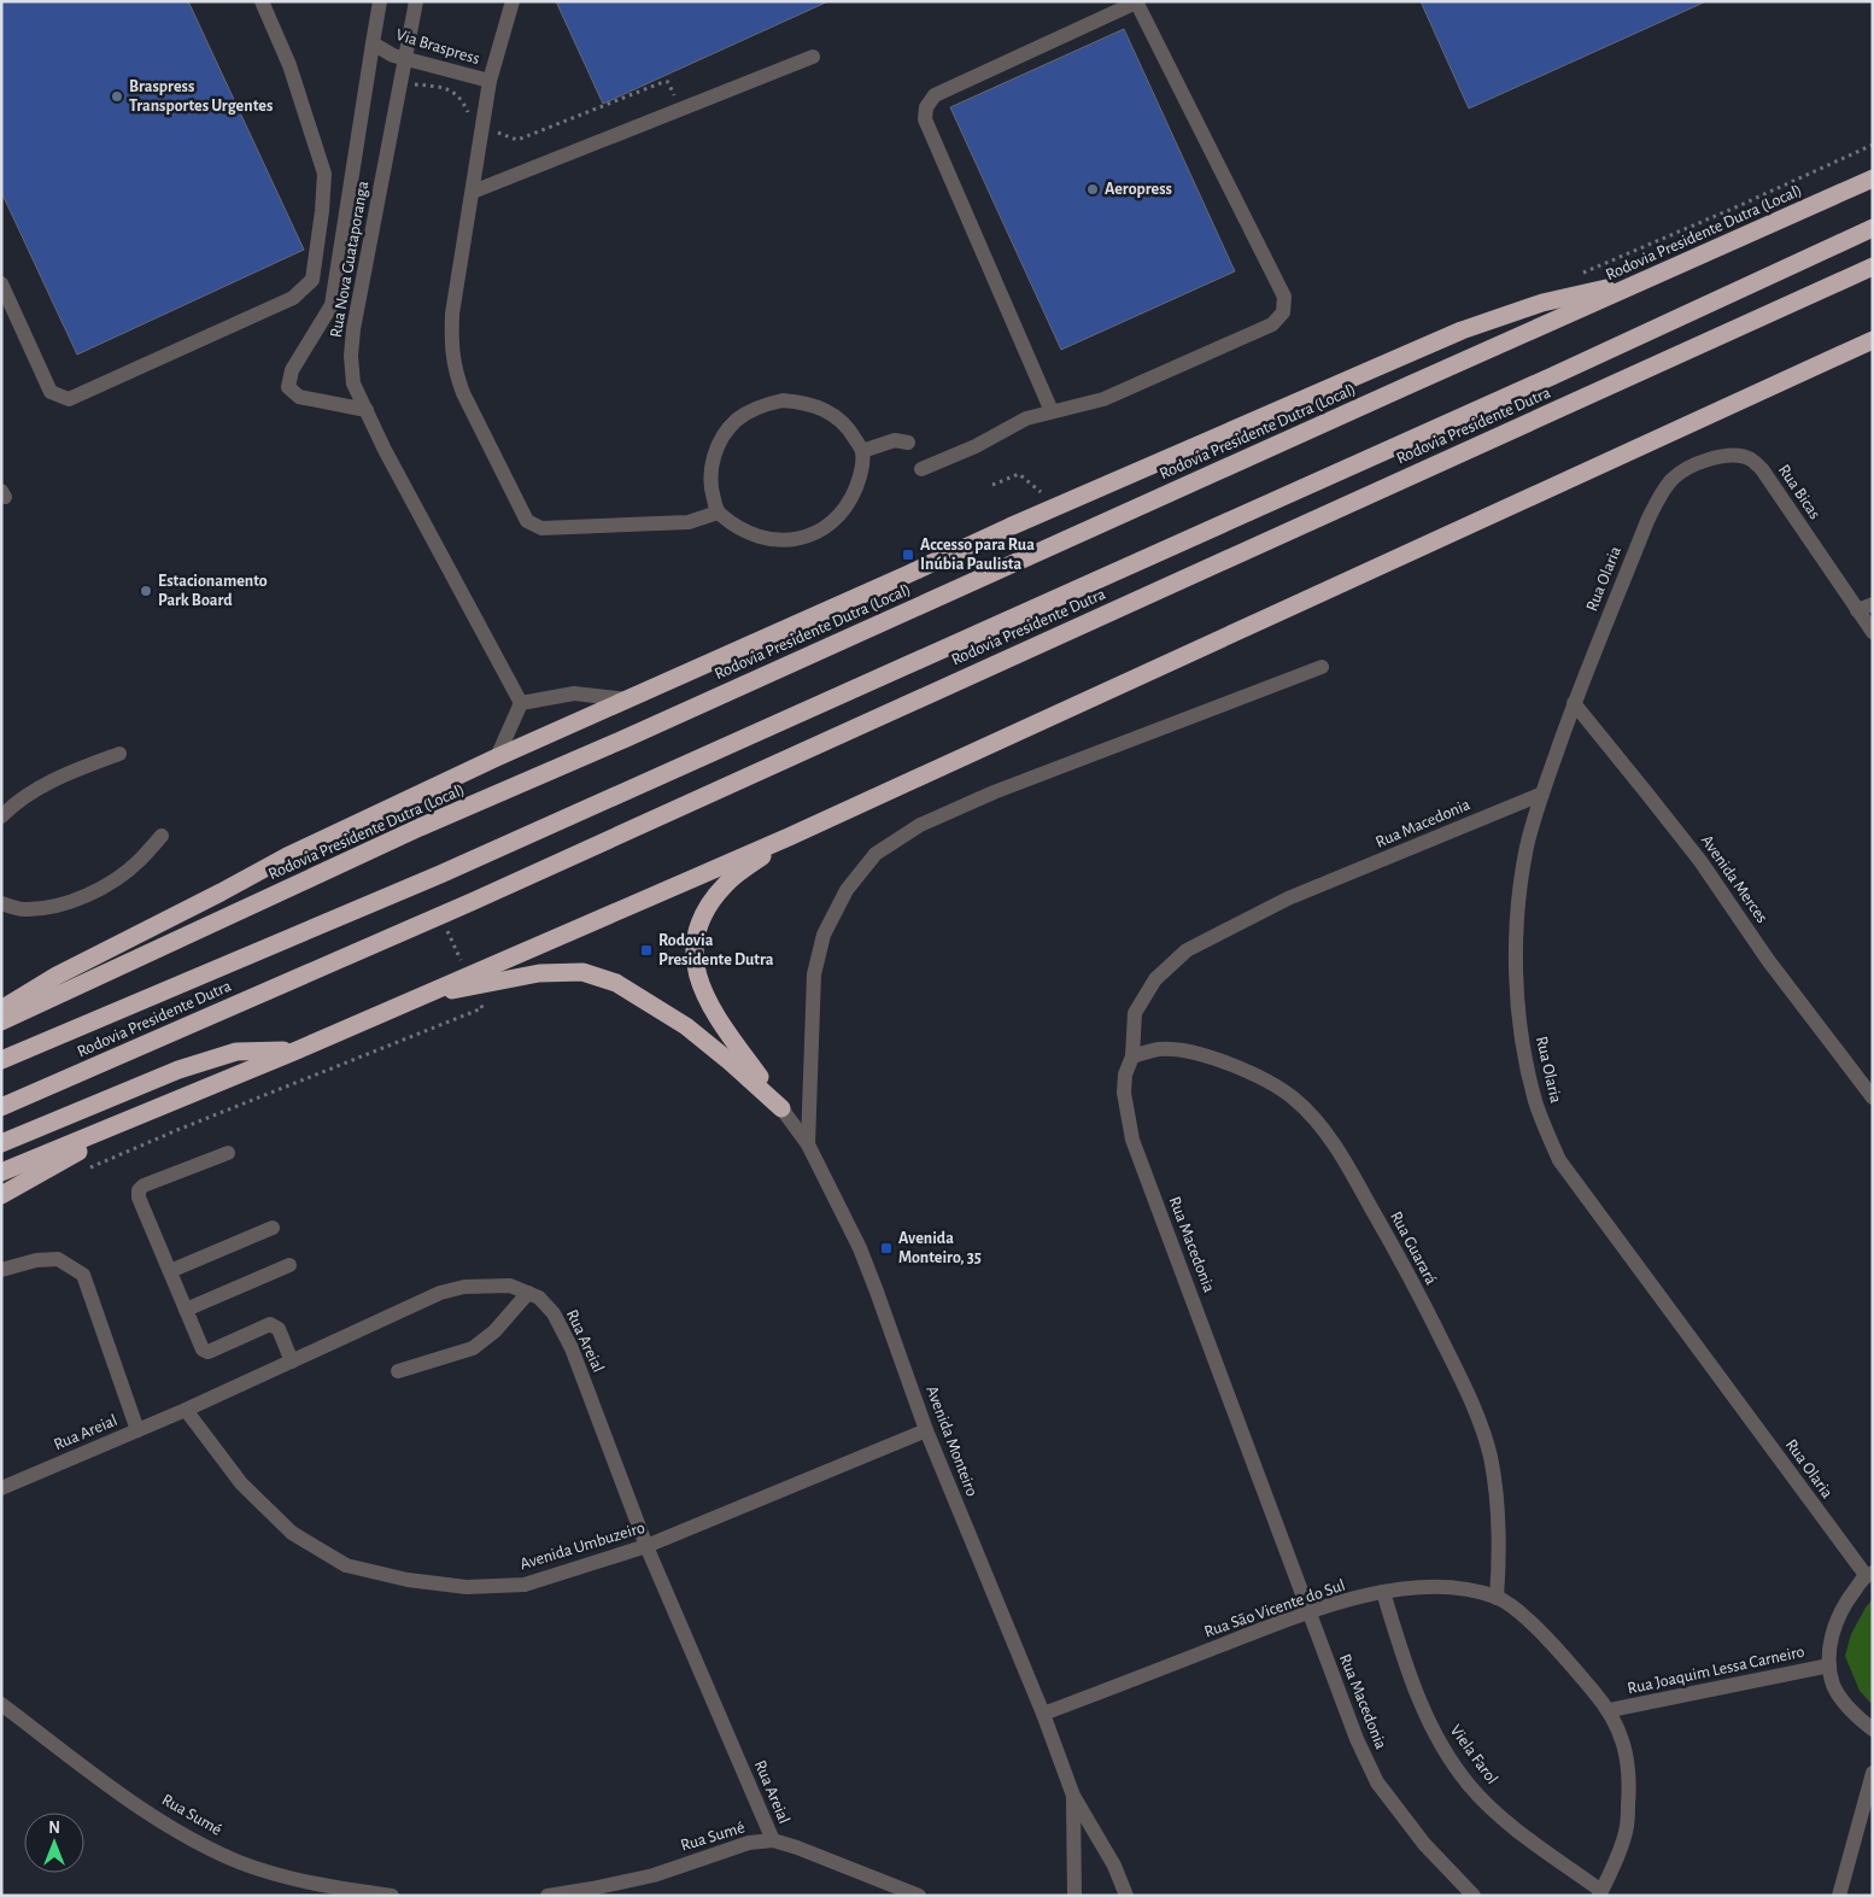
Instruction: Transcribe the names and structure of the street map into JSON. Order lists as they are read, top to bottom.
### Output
{
  "streets": {
    "highway": ["Rodovia Presidente Dutra (Local)", "Rodovia Presidente Dutra"],
    "street": [
      "Via Braspress",
      "Rua Nova Guataporanga",
      "Rua Bicas",
      "Rua Olaria",
      "Rua Macedonia",
      "Avenida Merces",
      "Rua Guarará",
      "Rua Areial",
      "Avenida Monteiro",
      "Avenida Umbuzeiro",
      "Rua São Vicente do Sul",
      "Rua Joaquim Lessa Carneiro",
      "Viela Farol",
      "Rua Sumé"
    ]
  },
  "crossings": [
    ["Rua Bicas", "Rua Olaria"],
    ["Rua Olaria", "Rua Macedonia"],
    ["Rua Olaria", "Avenida Merces"],
    ["Rua Macedonia", "Rua Guarará"],
    ["Rua Macedonia", "Rua São Vicente do Sul"],
    ["Rua Guarará", "Rua São Vicente do Sul"],
    ["Rua Areial", "Avenida Umbuzeiro"],
    ["Rua Areial", "Rua Sumé"],
    ["Avenida Monteiro", "Avenida Umbuzeiro"],
    ["Avenida Monteiro", "Rua São Vicente do Sul"],
    ["Rua São Vicente do Sul", "Rua Joaquim Lessa Carneiro"],
    ["Rua São Vicente do Sul", "Viela Farol"]
  ],
  "places": {
    "other": ["Braspress Transportes Urgentes", "Aeropress", "Estacionamento Park Board"],
    "transit": ["Accesso para Rua Inúbia Paulista", "Rodovia Presidente Dutra", "Avenida Monteiro, 35"]
  },
  "north": "top"
}
